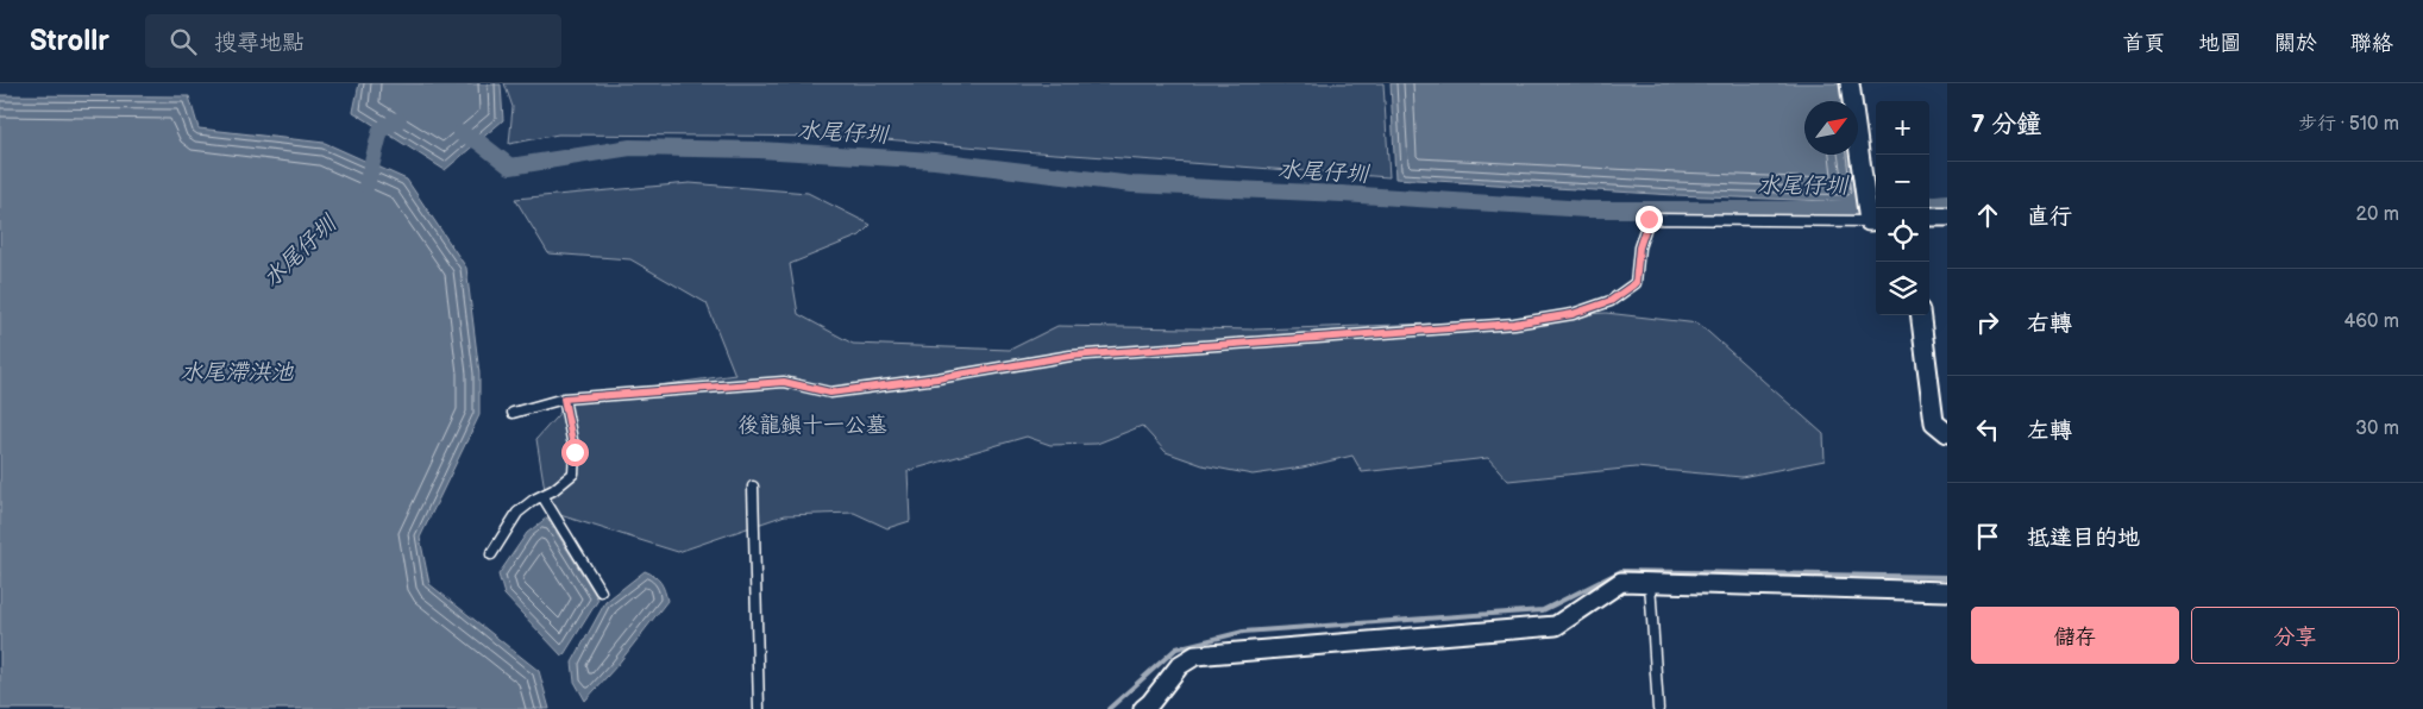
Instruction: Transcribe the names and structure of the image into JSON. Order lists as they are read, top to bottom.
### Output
{
  "water": ["水尾仔圳", "水尾滯洪池"],
  "parks": ["後龍鎮十一公墓"],
  "north": "top right",
  "page": {
    "header": "Strollr",
    "search": "搜尋地點",
    "nav": [
      "首頁",
      "地圖",
      "關於",
      "聯絡"
    ],
    "heading": ["7 分鐘", "步行 · 510 m"],
    "map_buttons": ["+", "−"],
    "list": [
      ["直行", "20 m"],
      ["右轉", "460 m"],
      ["左轉", "30 m"],
      "抵達目的地"
    ],
    "buttons": ["儲存", "分享"]
  }
}
